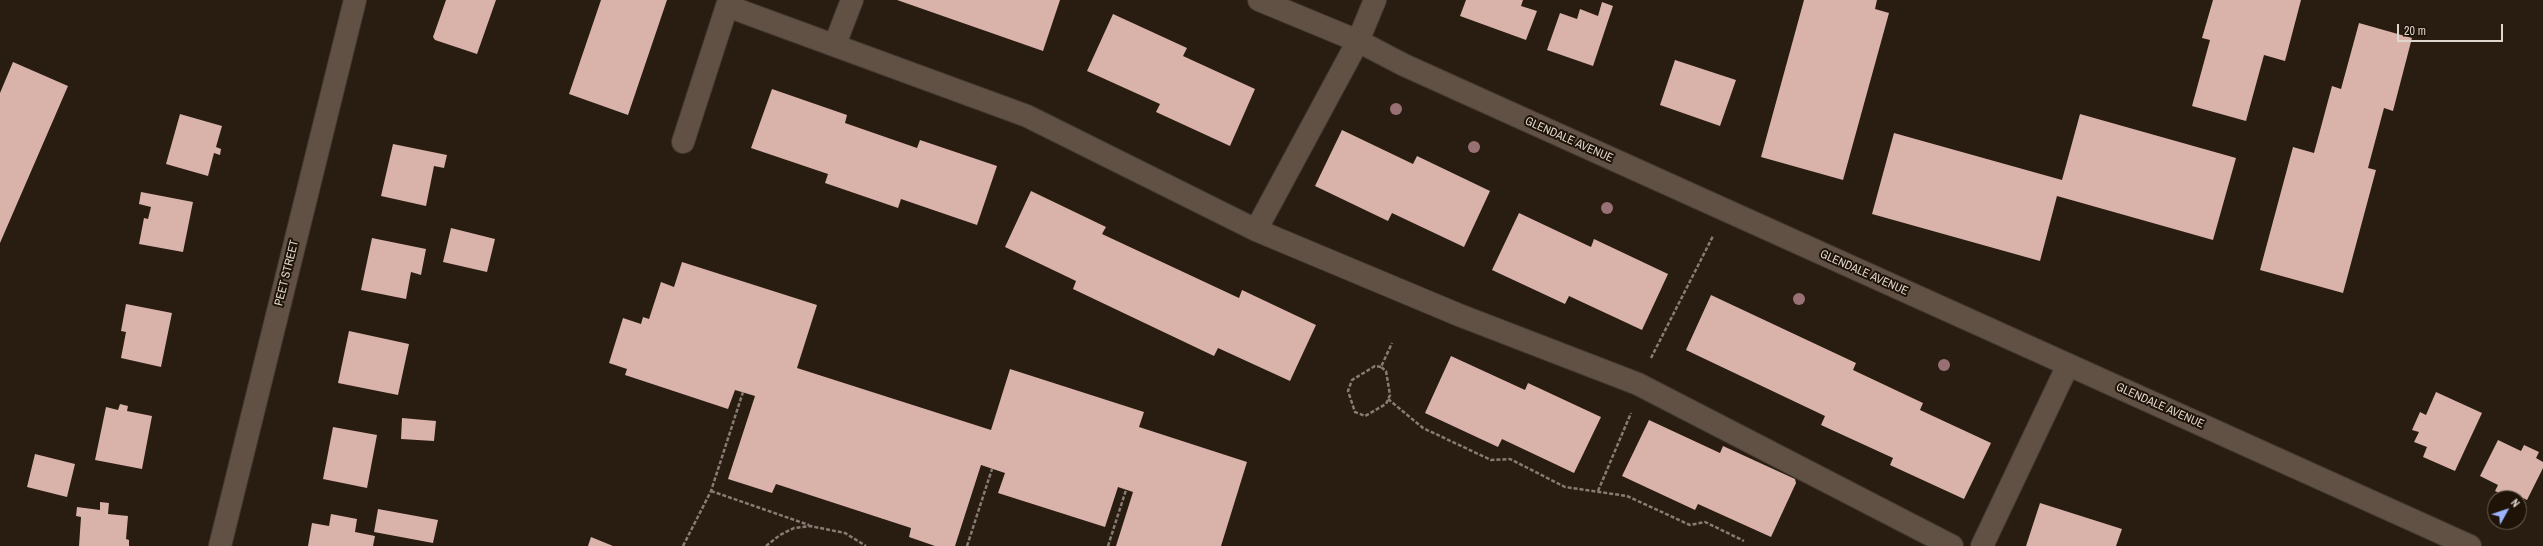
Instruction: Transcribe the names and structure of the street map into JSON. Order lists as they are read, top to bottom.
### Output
{
  "streets": {
    "street": ["GLENDALE AVENUE", "PEET STREET"]
  },
  "scale_bar": "20 m",
  "north": "top right"
}
